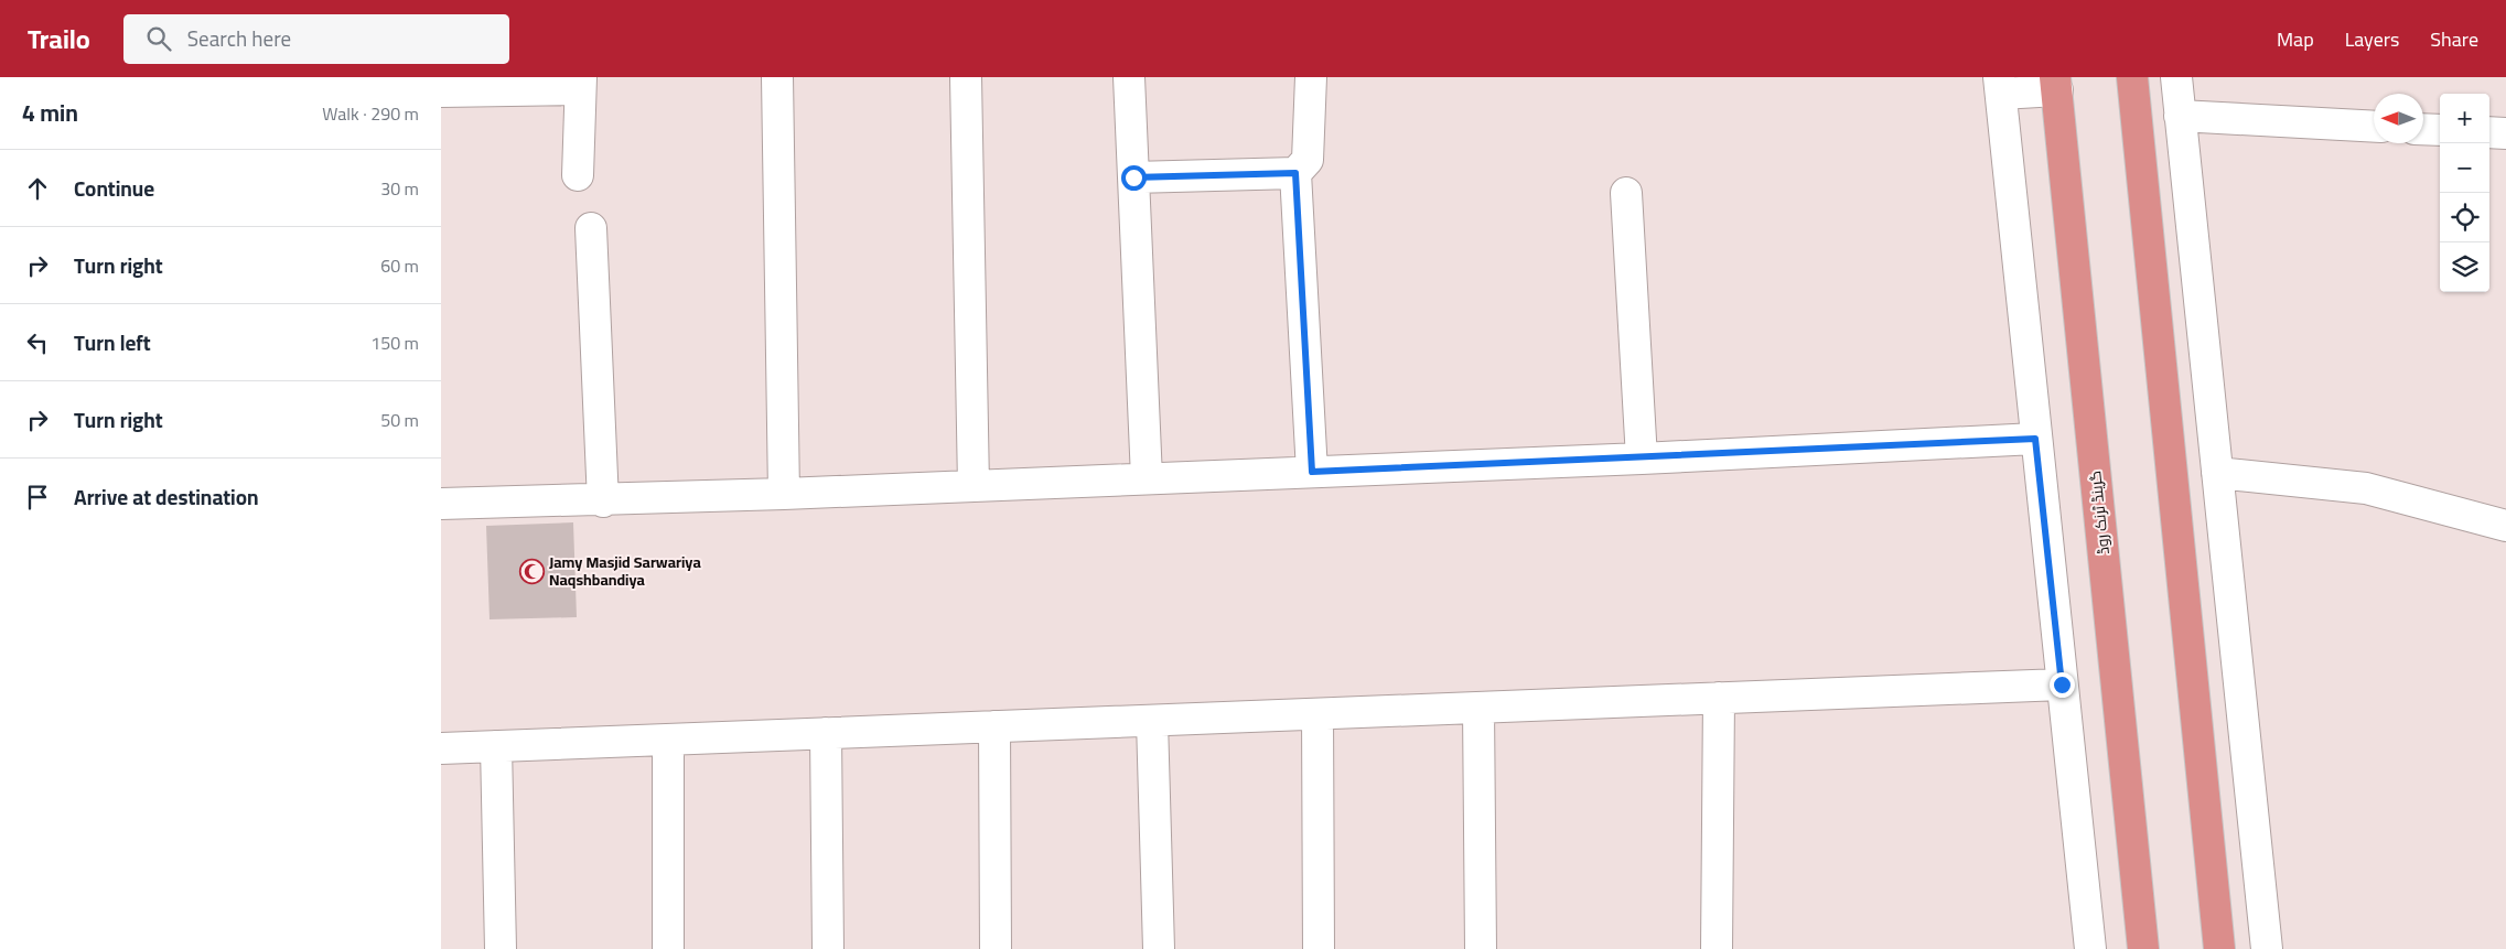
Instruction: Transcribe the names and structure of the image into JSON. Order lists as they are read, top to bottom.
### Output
{
  "streets": {
    "highway": ["گرینڈ ٹرنک روڈ"]
  },
  "places": {
    "mosque": ["Jamy Masjid Sarwariya Naqshbandiya"]
  },
  "north": "left",
  "page": {
    "header": "Trailo",
    "search": "Search here",
    "nav": ["Map", "Layers", "Share"],
    "heading": ["4 min", "Walk · 290 m"],
    "map_buttons": ["+", "−"],
    "list": [
      ["Continue", "30 m"],
      ["Turn right", "60 m"],
      ["Turn left", "150 m"],
      ["Turn right", "50 m"],
      "Arrive at destination"
    ]
  }
}
